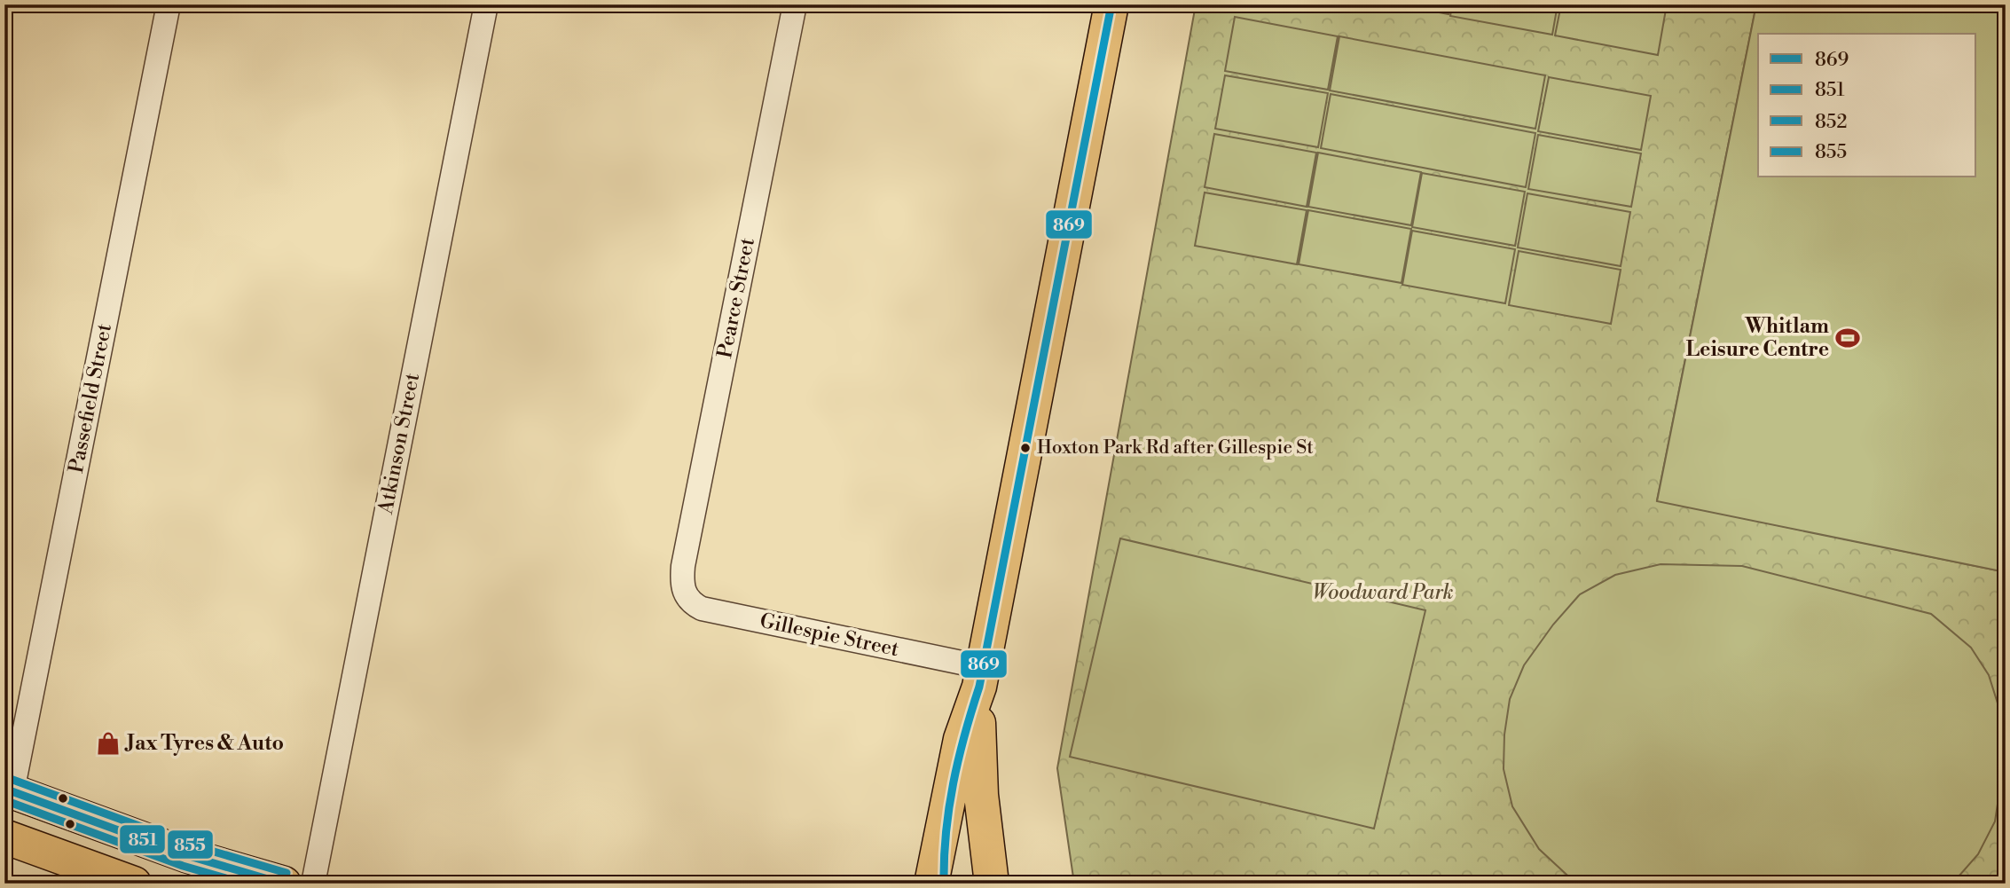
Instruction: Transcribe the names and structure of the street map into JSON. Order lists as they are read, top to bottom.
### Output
{
  "streets": {
    "street": [
      "Pearce Street",
      "Passefield Street",
      "Atkinson Street",
      "Gillespie Street"
    ]
  },
  "crossings": [
    ["Pearce Street", "Gillespie Street"]
  ],
  "parks": ["Woodward Park"],
  "places": {
    "sports": ["Whitlam Leisure Centre"],
    "other": ["Hoxton Park Rd after Gillespie St"],
    "shop": ["Jax Tyres & Auto"]
  },
  "lines": [
    "transit line 869",
    "transit line 855",
    "transit line 851",
    "transit line 852"
  ],
  "legend": [
    "869",
    "851",
    "852",
    "855"
  ]
}
